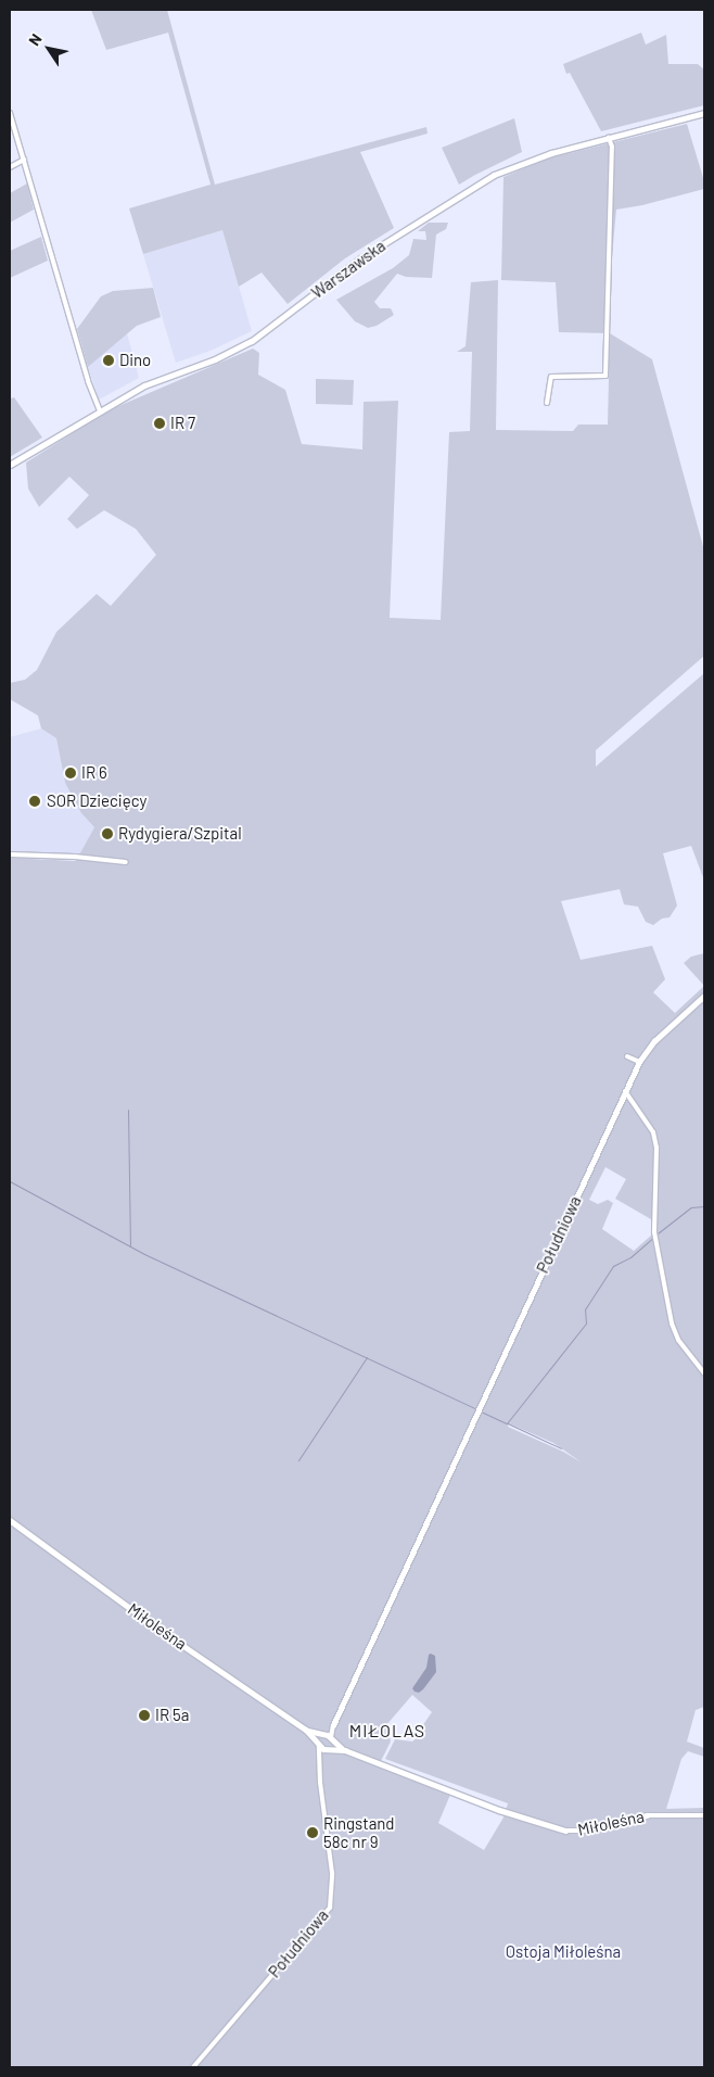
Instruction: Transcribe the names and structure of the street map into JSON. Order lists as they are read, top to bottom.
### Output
{
  "streets": {
    "main road": ["Warszawska"],
    "street": ["Południowa", "Miłoleśna"]
  },
  "districts": ["MIŁOLAS"],
  "parks": ["Ostoja Miłoleśna"],
  "places": [
    "Dino",
    "IR 7",
    "IR 6",
    "SOR Dziecięcy",
    "Rydygiera/Szpital",
    "IR 5a",
    "Ringstand 58c nr 9"
  ],
  "north": "top left"
}
